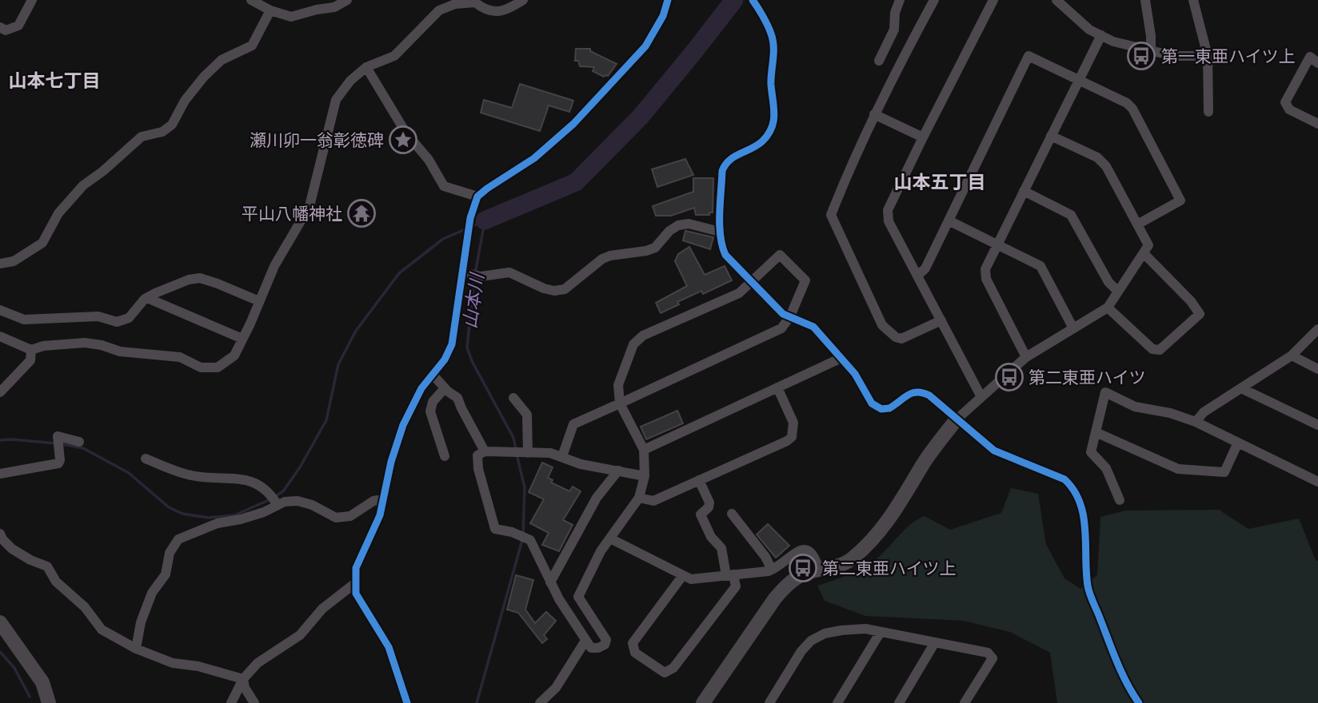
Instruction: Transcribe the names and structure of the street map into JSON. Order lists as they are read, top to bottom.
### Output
{
  "districts": ["山本七丁目", "山本五丁目"],
  "water": ["山本川"],
  "places": {
    "bus stop": ["第一東亜ハイツ上", "第二東亜ハイツ", "第二東亜ハイツ上"],
    "place": ["瀬川卯一翁彰徳碑"],
    "temple": ["平山八幡神社"]
  }
}
